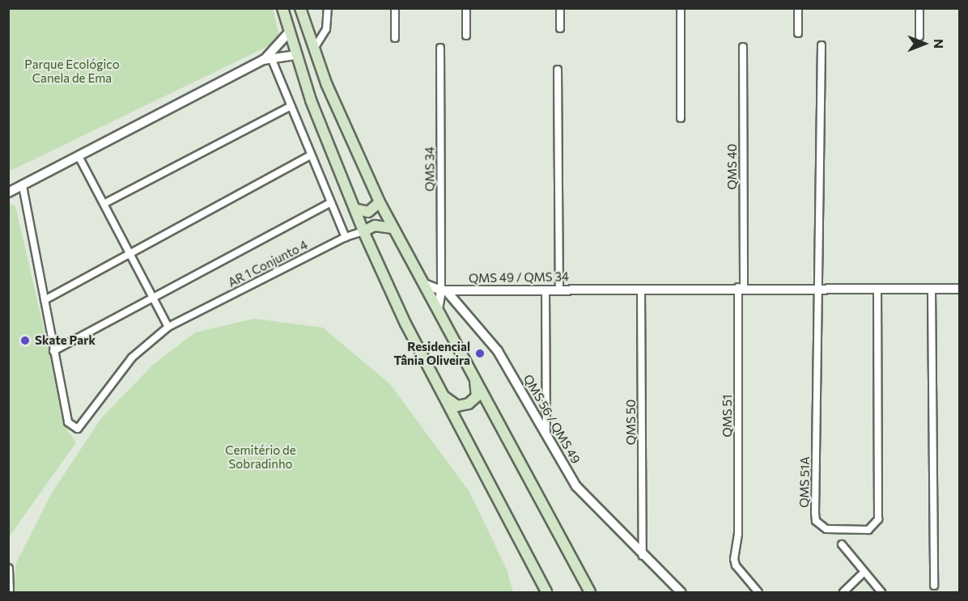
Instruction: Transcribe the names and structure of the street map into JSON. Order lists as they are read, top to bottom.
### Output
{
  "streets": {
    "street": [
      "QMS 40",
      "QMS 34",
      "AR 1 Conjunto 4",
      "QMS 49 / QMS 34",
      "QMS 51",
      "QMS 56 / QMS 49",
      "QMS 50",
      "QMS 51A"
    ]
  },
  "crossings": [
    ["QMS 40", "QMS 49 / QMS 34"],
    ["QMS 40", "QMS 51"],
    ["QMS 34", "QMS 49 / QMS 34"],
    ["QMS 34", "QMS 56 / QMS 49"],
    ["QMS 49 / QMS 34", "QMS 51"],
    ["QMS 49 / QMS 34", "QMS 56 / QMS 49"],
    ["QMS 49 / QMS 34", "QMS 50"],
    ["QMS 49 / QMS 34", "QMS 51A"],
    ["QMS 56 / QMS 49", "QMS 50"]
  ],
  "parks": ["Parque Ecológico Canela de Ema", "Cemitério de Sobradinho"],
  "places": ["Skate Park", "Residencial Tânia Oliveira"],
  "north": "right"
}
